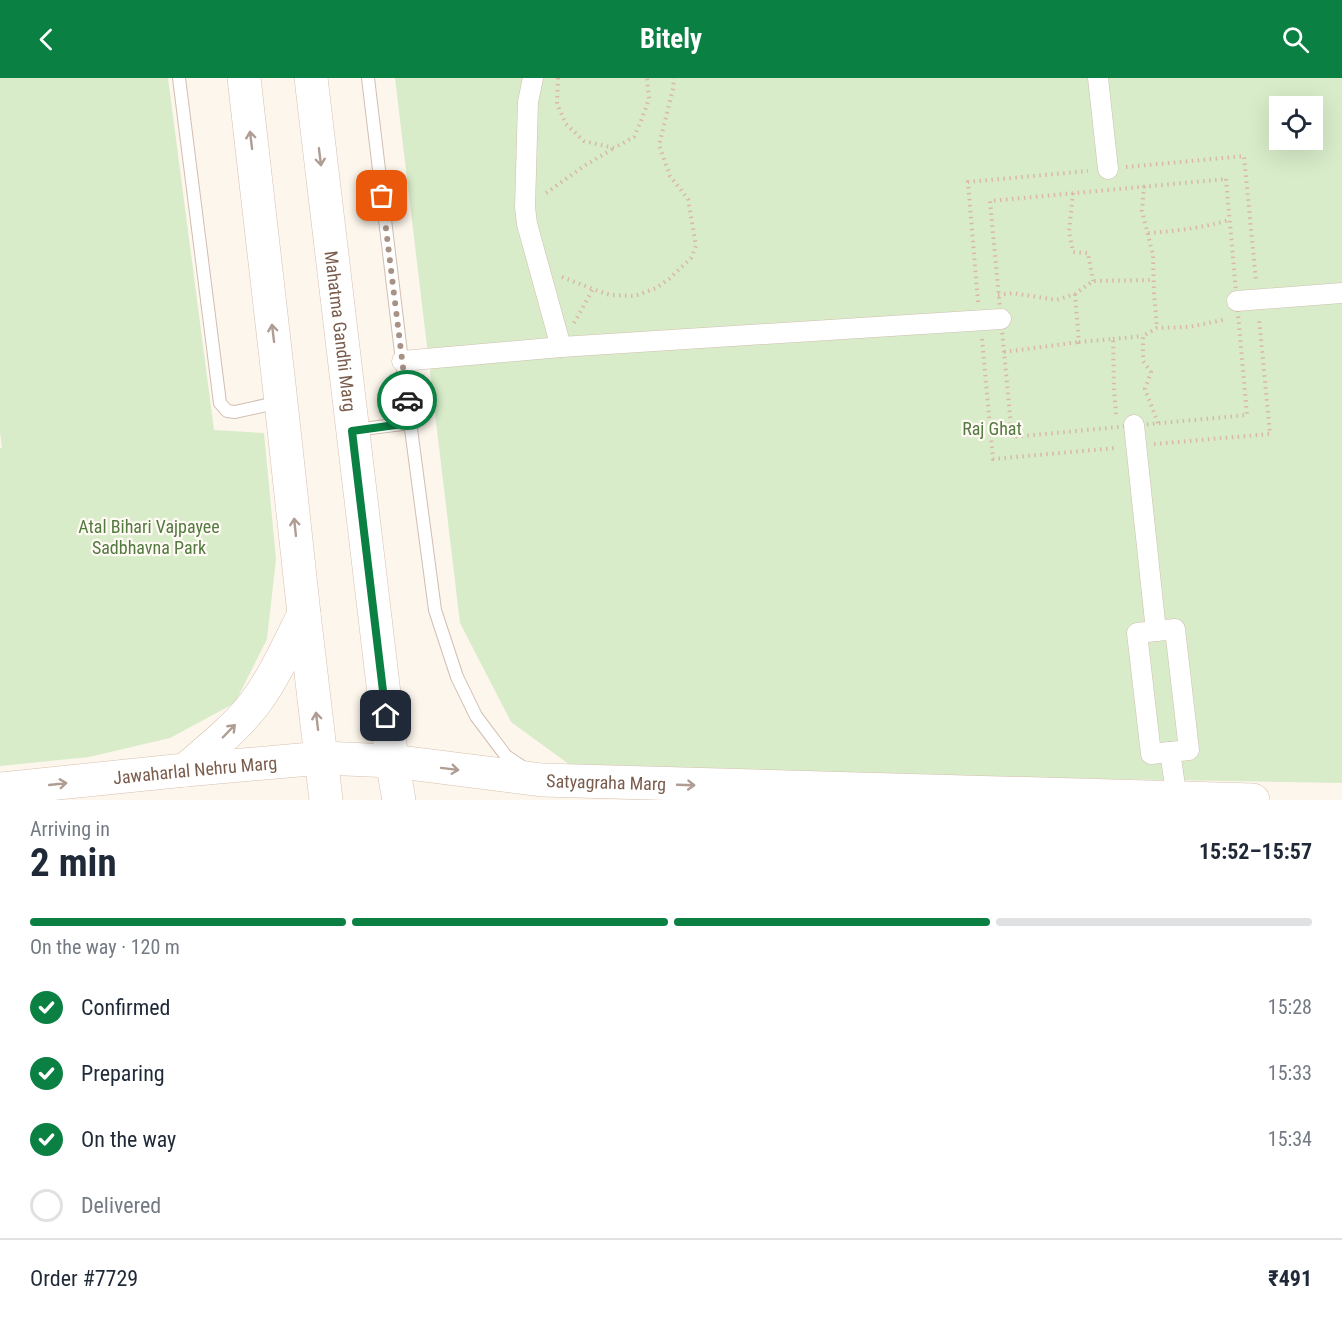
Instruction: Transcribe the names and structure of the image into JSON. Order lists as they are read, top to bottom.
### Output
{
  "streets": {
    "main road": ["Mahatma Gandhi Marg", "Jawaharlal Nehru Marg", "Satyagraha Marg"]
  },
  "crossings": [
    ["Mahatma Gandhi Marg", "Jawaharlal Nehru Marg"],
    ["Mahatma Gandhi Marg", "Satyagraha Marg"],
    ["Jawaharlal Nehru Marg", "Satyagraha Marg"]
  ],
  "one_way": ["Jawaharlal Nehru Marg", "Satyagraha Marg"],
  "parks": ["Raj Ghat", "Atal Bihari Vajpayee Sadbhavna Park"],
  "page": {
    "header": "Bitely",
    "heading": ["2 min", "Arriving in", "15:52–15:57"],
    "panel": ["Order #7729", "₹491"],
    "bar": "On the way · 120 m",
    "list": [
      ["Confirmed", "15:28"],
      ["Preparing", "15:33"],
      ["On the way", "15:34"],
      "Delivered"
    ]
  }
}
